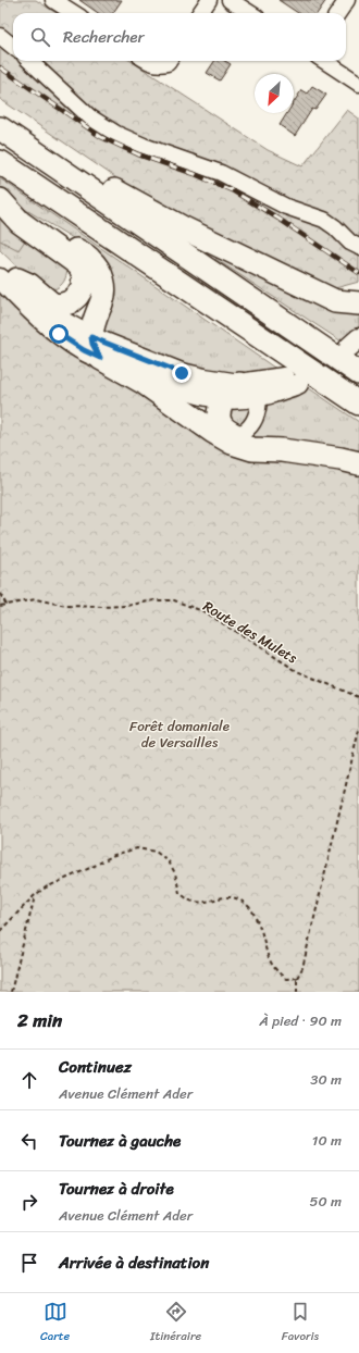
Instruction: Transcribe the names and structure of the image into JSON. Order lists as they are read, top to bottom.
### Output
{
  "streets": {
    "path": ["Route des Mulets"]
  },
  "parks": ["Forêt domaniale de Versailles"],
  "north": "bottom left",
  "page": {
    "search": "Rechercher",
    "heading": ["2 min", "À pied · 90 m"],
    "list": [
      ["Continuez", "Avenue Clément Ader", "30 m"],
      ["Tournez à gauche", "10 m"],
      ["Tournez à droite", "Avenue Clément Ader", "50 m"],
      "Arrivée à destination"
    ],
    "nav": ["Carte", "Itinéraire", "Favoris"]
  }
}
